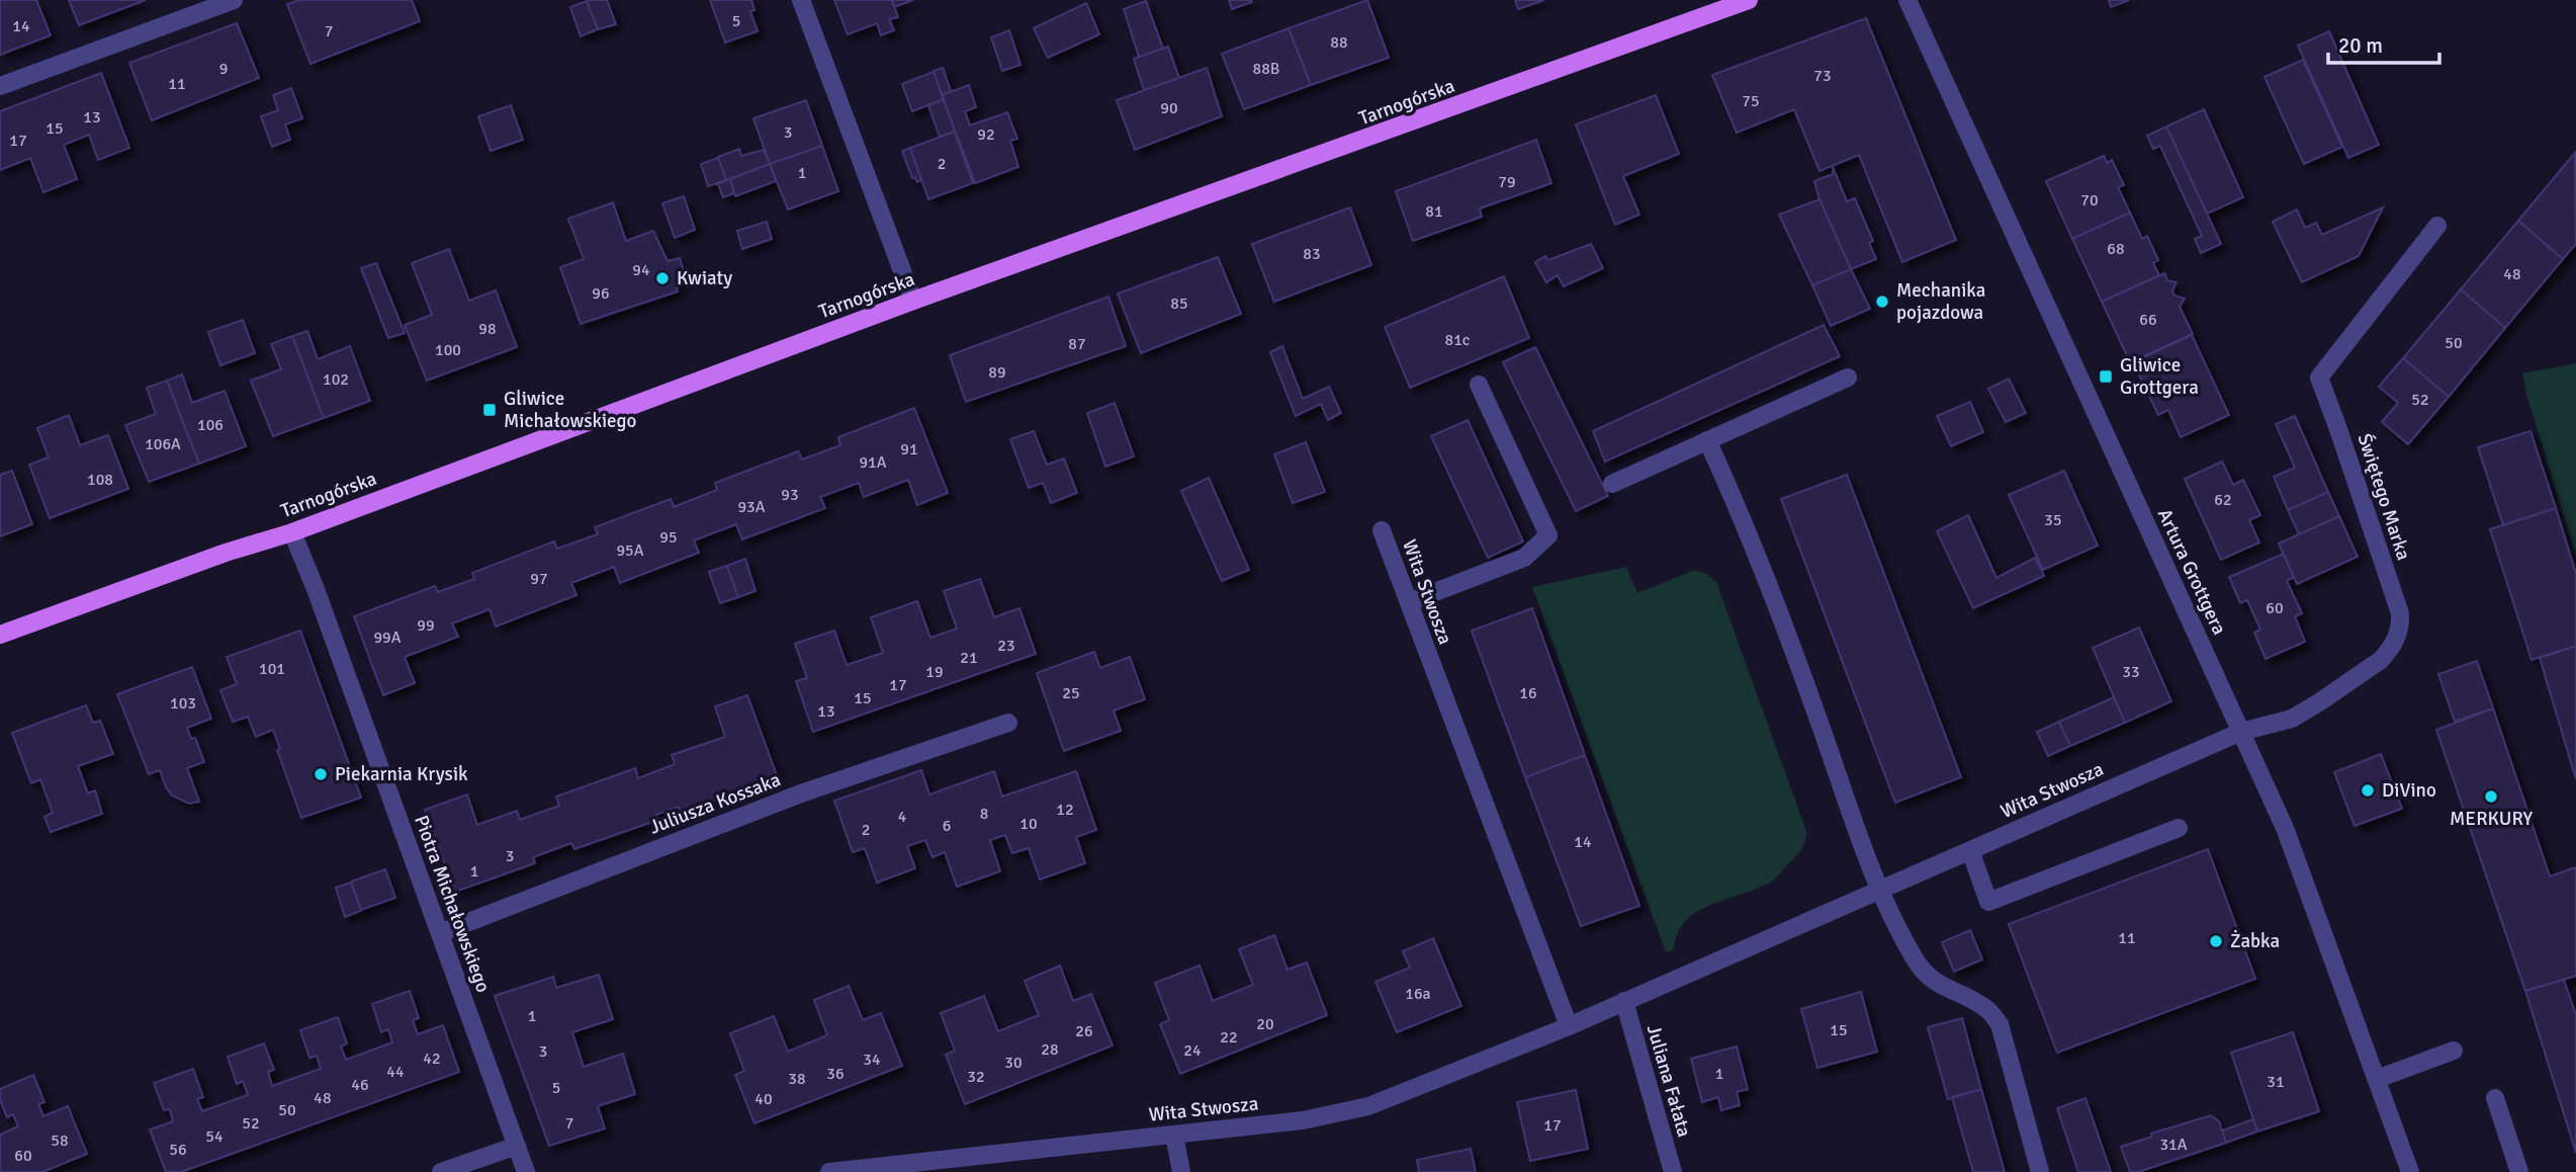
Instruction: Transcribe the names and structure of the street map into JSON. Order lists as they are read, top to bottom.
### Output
{
  "streets": {
    "main road": ["Tarnogórska"],
    "street": [
      "Świętego Marka",
      "Artura Grottgera",
      "Wita Stwosza",
      "Juliusza Kossaka",
      "Piotra Michałowskiego",
      "Juliana Fałata"
    ]
  },
  "crossings": [
    ["Tarnogórska", "Piotra Michałowskiego"],
    ["Świętego Marka", "Artura Grottgera"],
    ["Świętego Marka", "Wita Stwosza"],
    ["Artura Grottgera", "Wita Stwosza"],
    ["Wita Stwosza", "Juliana Fałata"],
    ["Juliusza Kossaka", "Piotra Michałowskiego"]
  ],
  "places": {
    "other": [
      "Kwiaty",
      "Mechanika pojazdowa",
      "Piekarnia Krysik",
      "DiVino",
      "MERKURY",
      "Żabka"
    ],
    "transit": ["Gliwice Grottgera", "Gliwice Michałowskiego"]
  },
  "house_numbers": [
    "5",
    "14",
    "7",
    "88",
    "9",
    "88B",
    "73",
    "11",
    "75",
    "90",
    "13",
    "15",
    "3",
    "92",
    "17",
    "2",
    "1",
    "79",
    "70",
    "81",
    "68",
    "83",
    "94",
    "48",
    "96",
    "85",
    "66",
    "98",
    "81c",
    "50",
    "87",
    "100",
    "89",
    "102",
    "52",
    "106",
    "106A",
    "91",
    "91A",
    "108",
    "93",
    "62",
    "93A",
    "35",
    "95",
    "95A",
    "97",
    "60",
    "99",
    "99A",
    "23",
    "21",
    "101",
    "19",
    "33",
    "17",
    "25",
    "16",
    "15",
    "103",
    "13",
    "12",
    "8",
    "4",
    "10",
    "6",
    "2",
    "14",
    "3",
    "1",
    "11",
    "16a",
    "1",
    "20",
    "15",
    "26",
    "22",
    "28",
    "24",
    "3",
    "42",
    "34",
    "30",
    "44",
    "36",
    "1",
    "32",
    "38",
    "31",
    "46",
    "5",
    "48",
    "40",
    "50",
    "52",
    "7",
    "17",
    "54",
    "58",
    "31A",
    "56",
    "60"
  ],
  "scale_bar": "20 m"
}
